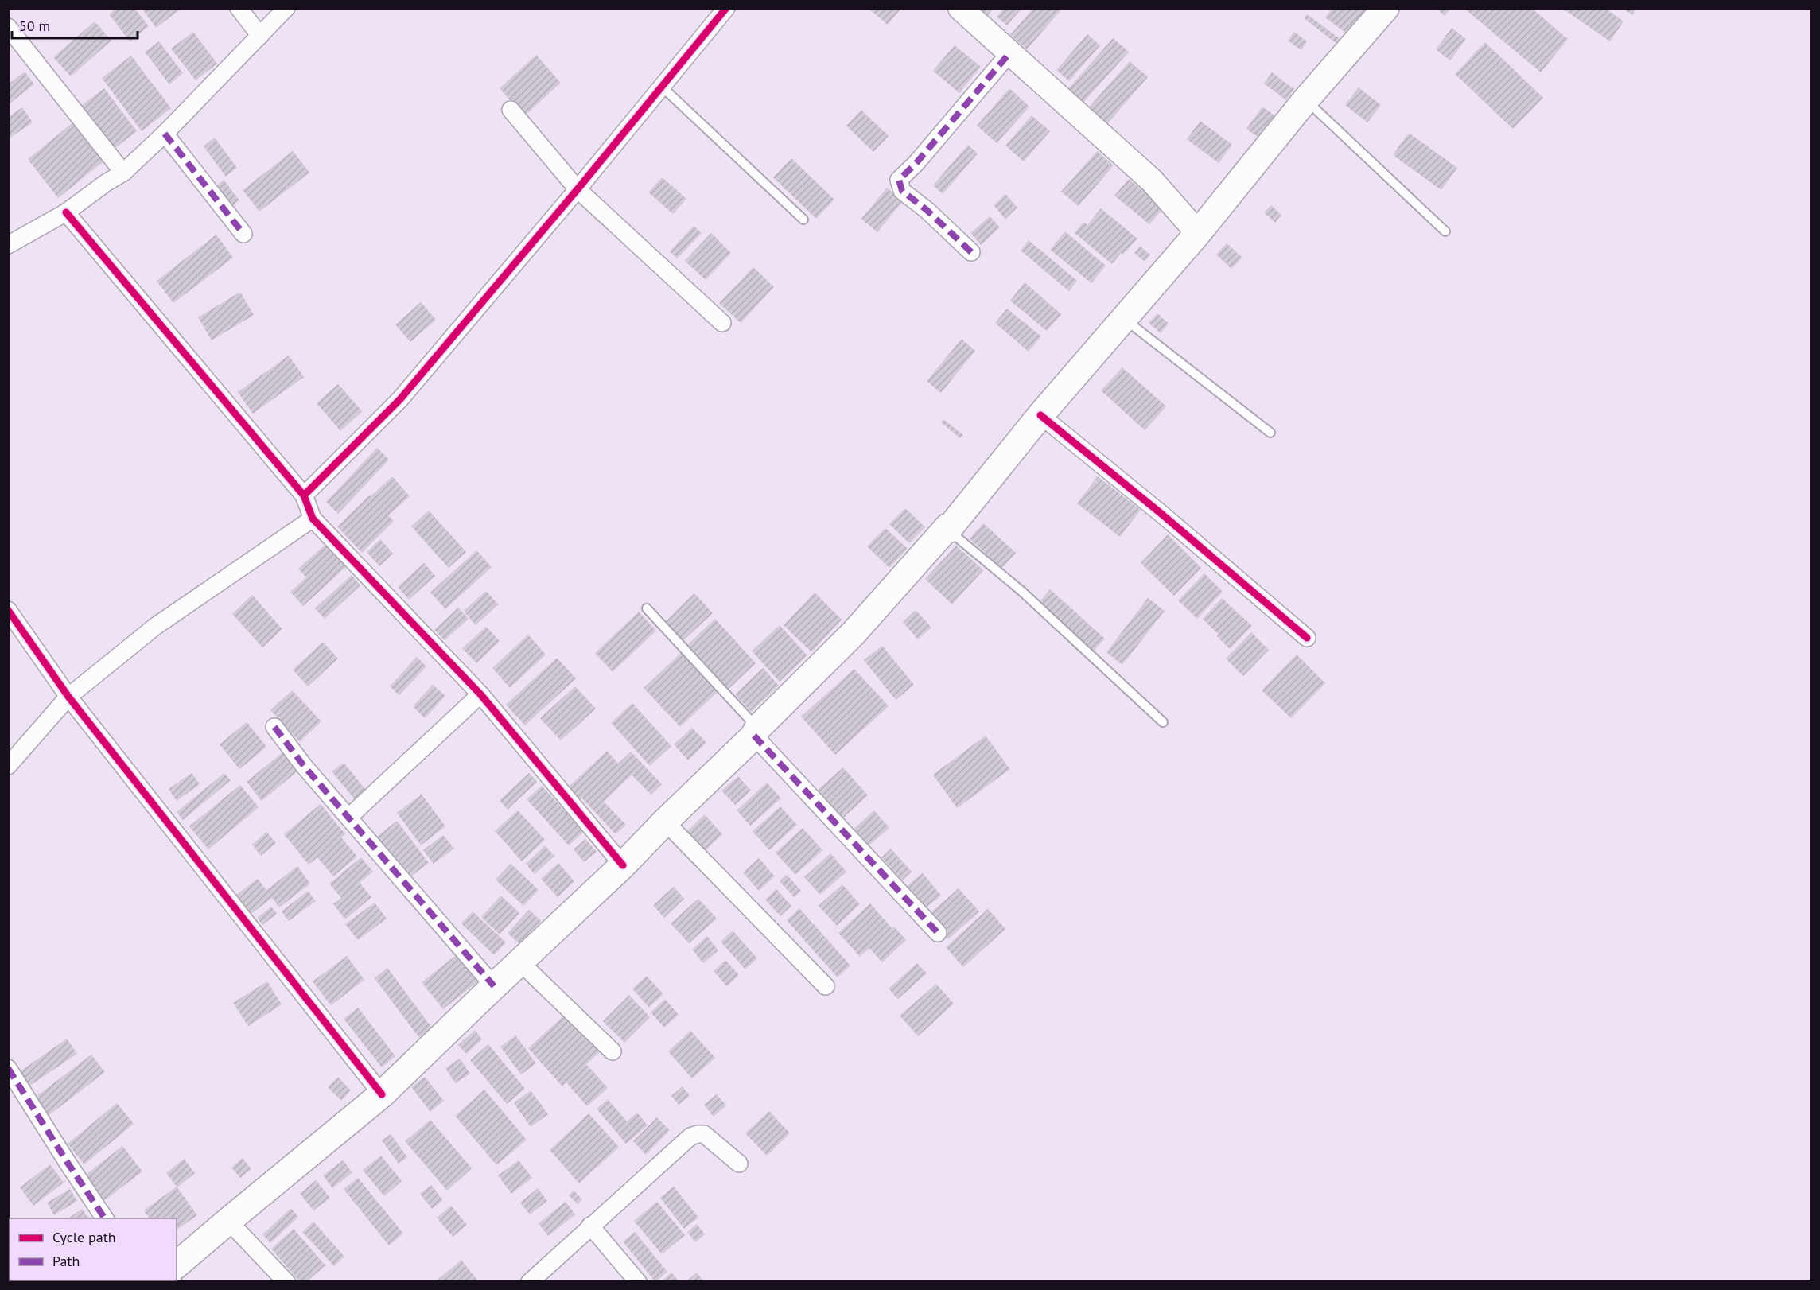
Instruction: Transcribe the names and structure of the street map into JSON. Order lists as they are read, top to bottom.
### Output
{
  "legend": ["Cycle path", "Path"],
  "scale_bar": "50 m"
}
